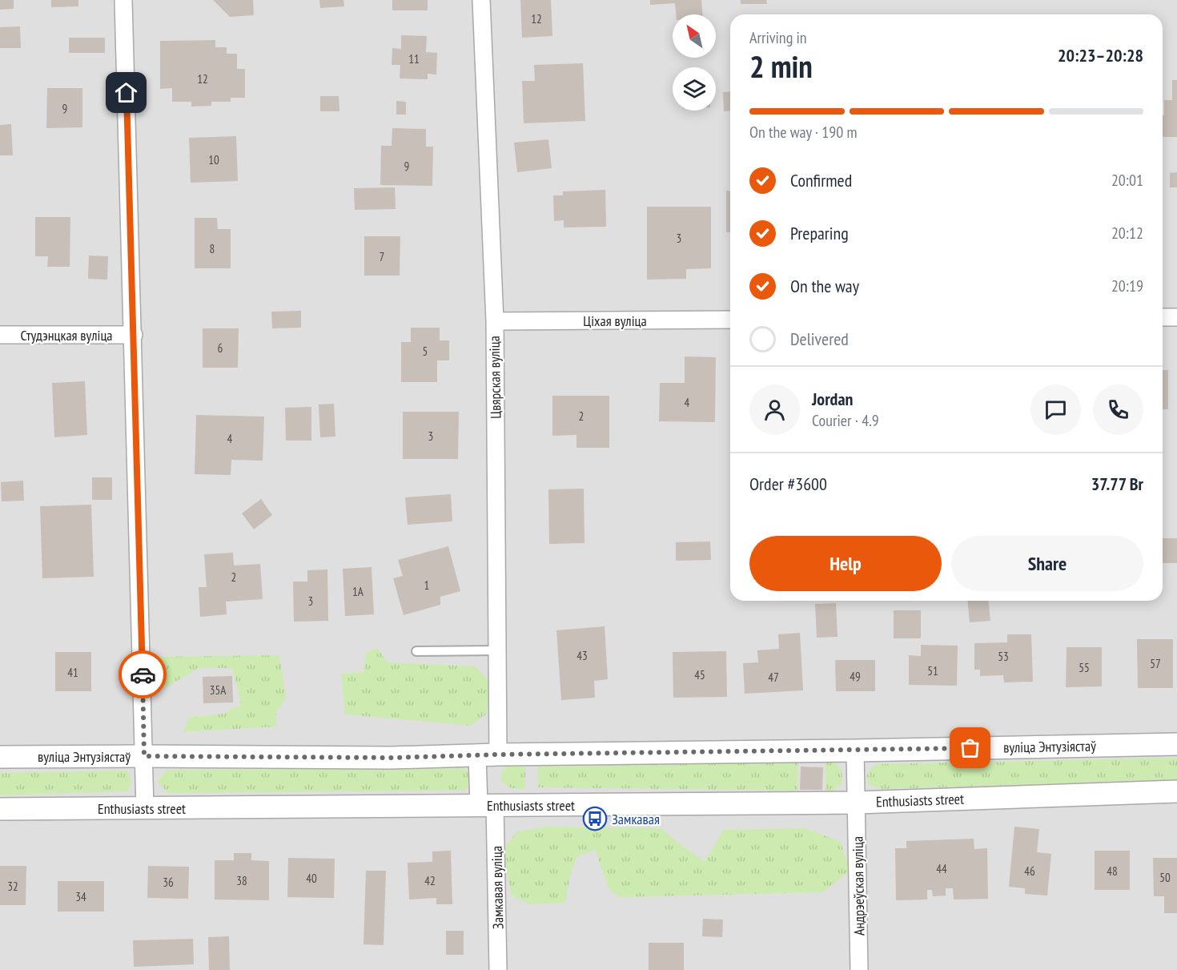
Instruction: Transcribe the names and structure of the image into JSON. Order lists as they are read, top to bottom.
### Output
{
  "streets": {
    "street": [
      "Ціхая вуліца",
      "Студэнцкая вуліца",
      "Цвярская вуліца",
      "вуліца Энтузіястаў",
      "Enthusiasts street",
      "Андрэеўская вуліца",
      "Замкавая вуліца"
    ]
  },
  "crossings": [
    ["Ціхая вуліца", "Цвярская вуліца"],
    ["Цвярская вуліца", "вуліца Энтузіястаў"],
    ["Цвярская вуліца", "Замкавая вуліца"],
    ["вуліца Энтузіястаў", "Андрэеўская вуліца"],
    ["вуліца Энтузіястаў", "Замкавая вуліца"],
    ["Enthusiasts street", "Андрэеўская вуліца"],
    ["Enthusiasts street", "Замкавая вуліца"]
  ],
  "places": {
    "bus stop": ["Замкавая"]
  },
  "house_numbers": [
    "12",
    "11",
    "12",
    "9",
    "10",
    "9",
    "3",
    "8",
    "7",
    "6",
    "5",
    "4",
    "2",
    "3",
    "4",
    "2",
    "1",
    "1A",
    "3",
    "43",
    "53",
    "57",
    "55",
    "51",
    "41",
    "45",
    "49",
    "47",
    "35A",
    "44",
    "46",
    "48",
    "50",
    "40",
    "38",
    "42",
    "36",
    "32",
    "34"
  ],
  "north": "top left",
  "page": {
    "heading": ["2 min", "Arriving in", "20:23–20:28"],
    "panel": [
      "Jordan",
      "Courier · 4.9",
      "Order #3600",
      "37.77 Br"
    ],
    "bar": "On the way · 190 m",
    "list": [
      ["Confirmed", "20:01"],
      ["Preparing", "20:12"],
      ["On the way", "20:19"],
      "Delivered"
    ],
    "buttons": ["Help", "Share"]
  }
}
